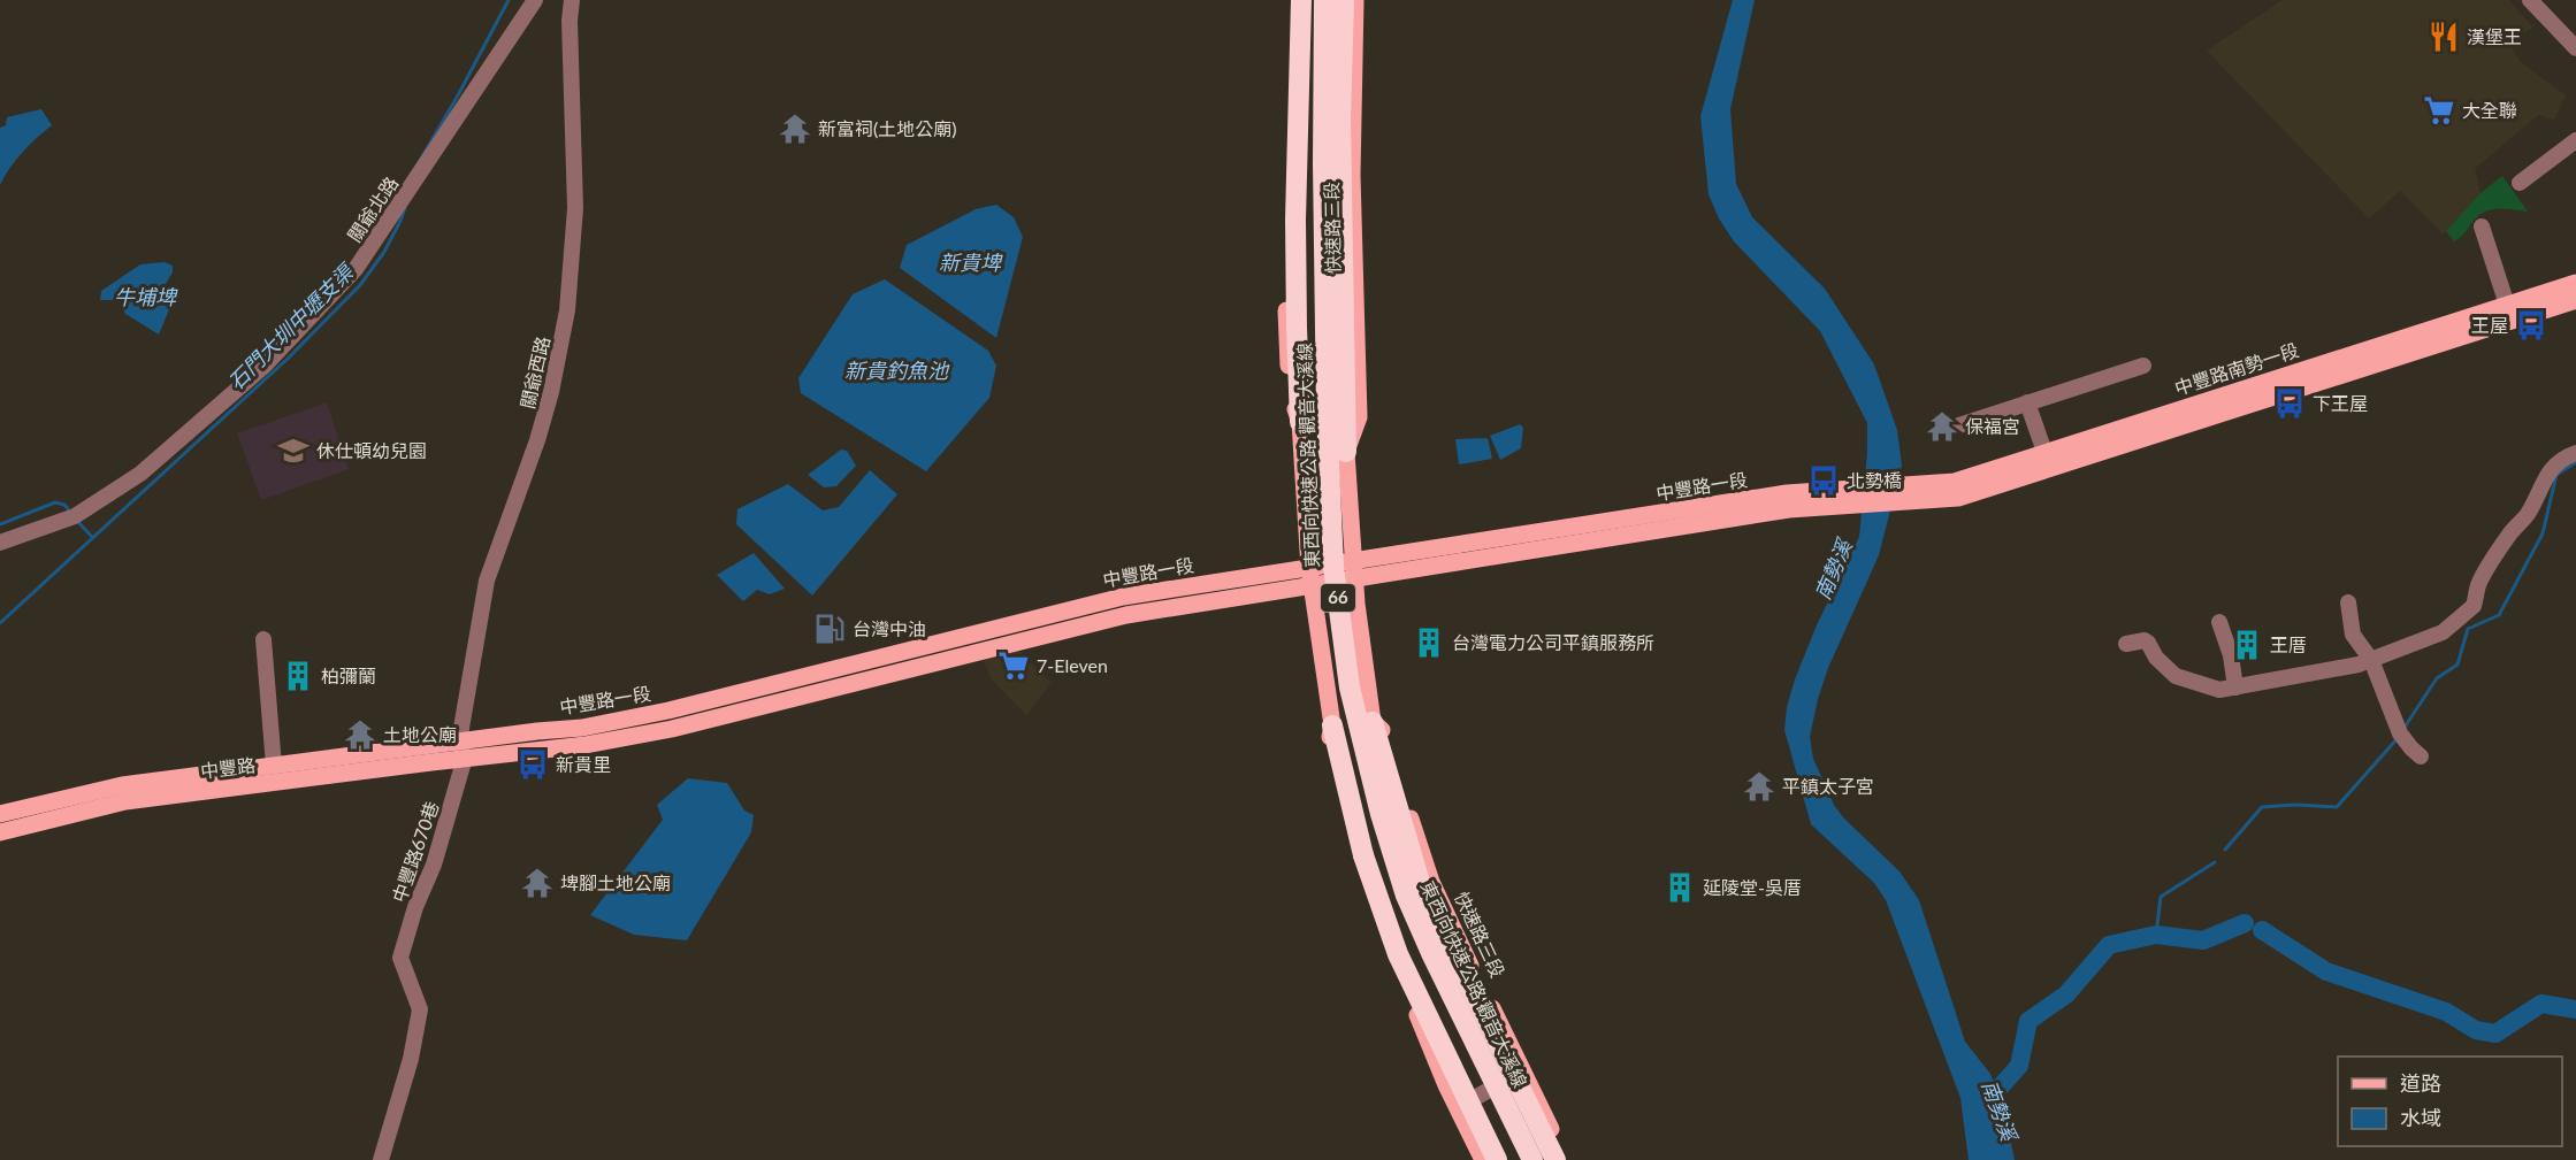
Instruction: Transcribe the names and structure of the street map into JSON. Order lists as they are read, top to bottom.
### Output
{
  "streets": {
    "highway": ["東西向快速公路 觀音大溪線", "66"],
    "main road": [
      "快速路三段",
      "中豐路南勢一段",
      "中豐路一段",
      "中豐路"
    ],
    "street": ["關爺北路", "關爺西路", "中豐路670巷"]
  },
  "crossings": [
    ["快速路三段", "中豐路一段"],
    ["中豐路南勢一段", "中豐路一段"],
    ["關爺西路", "中豐路一段"],
    ["關爺西路", "中豐路"],
    ["關爺西路", "中豐路670巷"],
    ["中豐路一段", "中豐路"],
    ["中豐路一段", "中豐路670巷"],
    ["中豐路", "中豐路670巷"]
  ],
  "water": [
    "新貴埤",
    "牛埔埤",
    "石門大圳中壢支渠",
    "新貴釣魚池",
    "南勢溪"
  ],
  "places": {
    "restaurant": ["漢堡王"],
    "supermarket": ["大全聯", "7-Eleven"],
    "temple": [
      "新富祠(土地公廟)",
      "保福宮",
      "土地公廟",
      "平鎮太子宮",
      "埤腳土地公廟"
    ],
    "bus stop": [
      "王屋",
      "下王屋",
      "北勢橋",
      "新貴里"
    ],
    "school or university": ["休仕頓幼兒園"],
    "fuel station": ["台灣中油"],
    "building": [
      "台灣電力公司平鎮服務所",
      "王厝",
      "柏彌蘭",
      "延陵堂-吳厝"
    ]
  },
  "legend": ["道路", "水域"]
}
